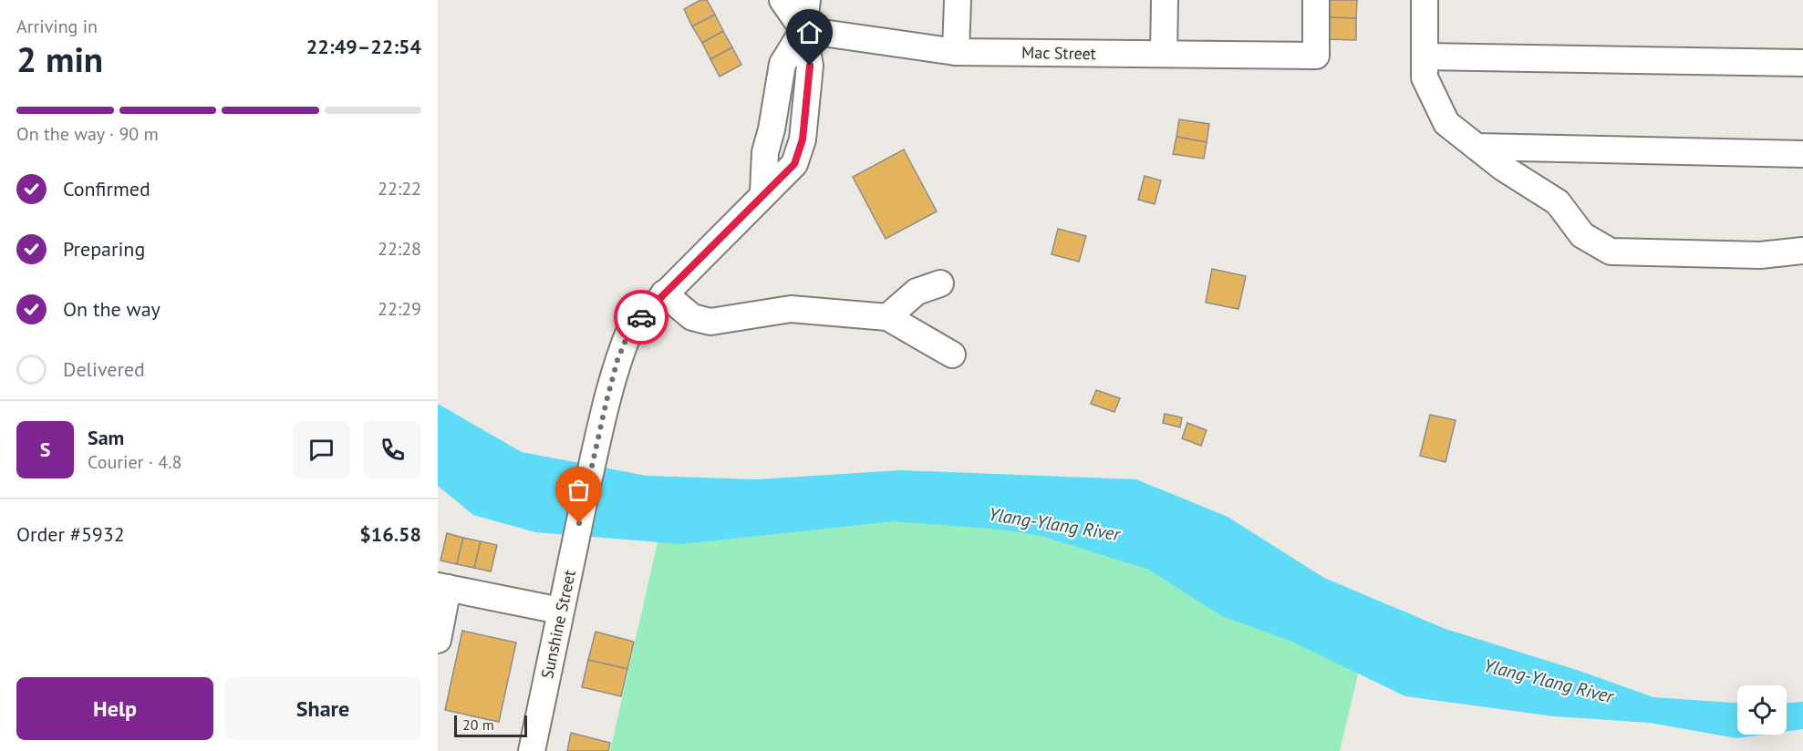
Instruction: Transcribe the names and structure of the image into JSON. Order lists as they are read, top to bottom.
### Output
{
  "streets": {
    "street": ["Mac Street", "Sunshine Street"]
  },
  "crossings": [
    ["Mac Street", "Sunshine Street"]
  ],
  "water": ["Ylang-Ylang River"],
  "scale_bar": "20 m",
  "page": {
    "heading": ["2 min", "Arriving in", "22:49–22:54"],
    "panel": [
      "Sam",
      "Courier · 4.8",
      "Order #5932",
      "$16.58"
    ],
    "bar": "On the way · 90 m",
    "list": [
      ["Confirmed", "22:22"],
      ["Preparing", "22:28"],
      ["On the way", "22:29"],
      "Delivered"
    ],
    "round": "S",
    "buttons": ["Help", "Share"],
    "scale": "20 m"
  }
}
